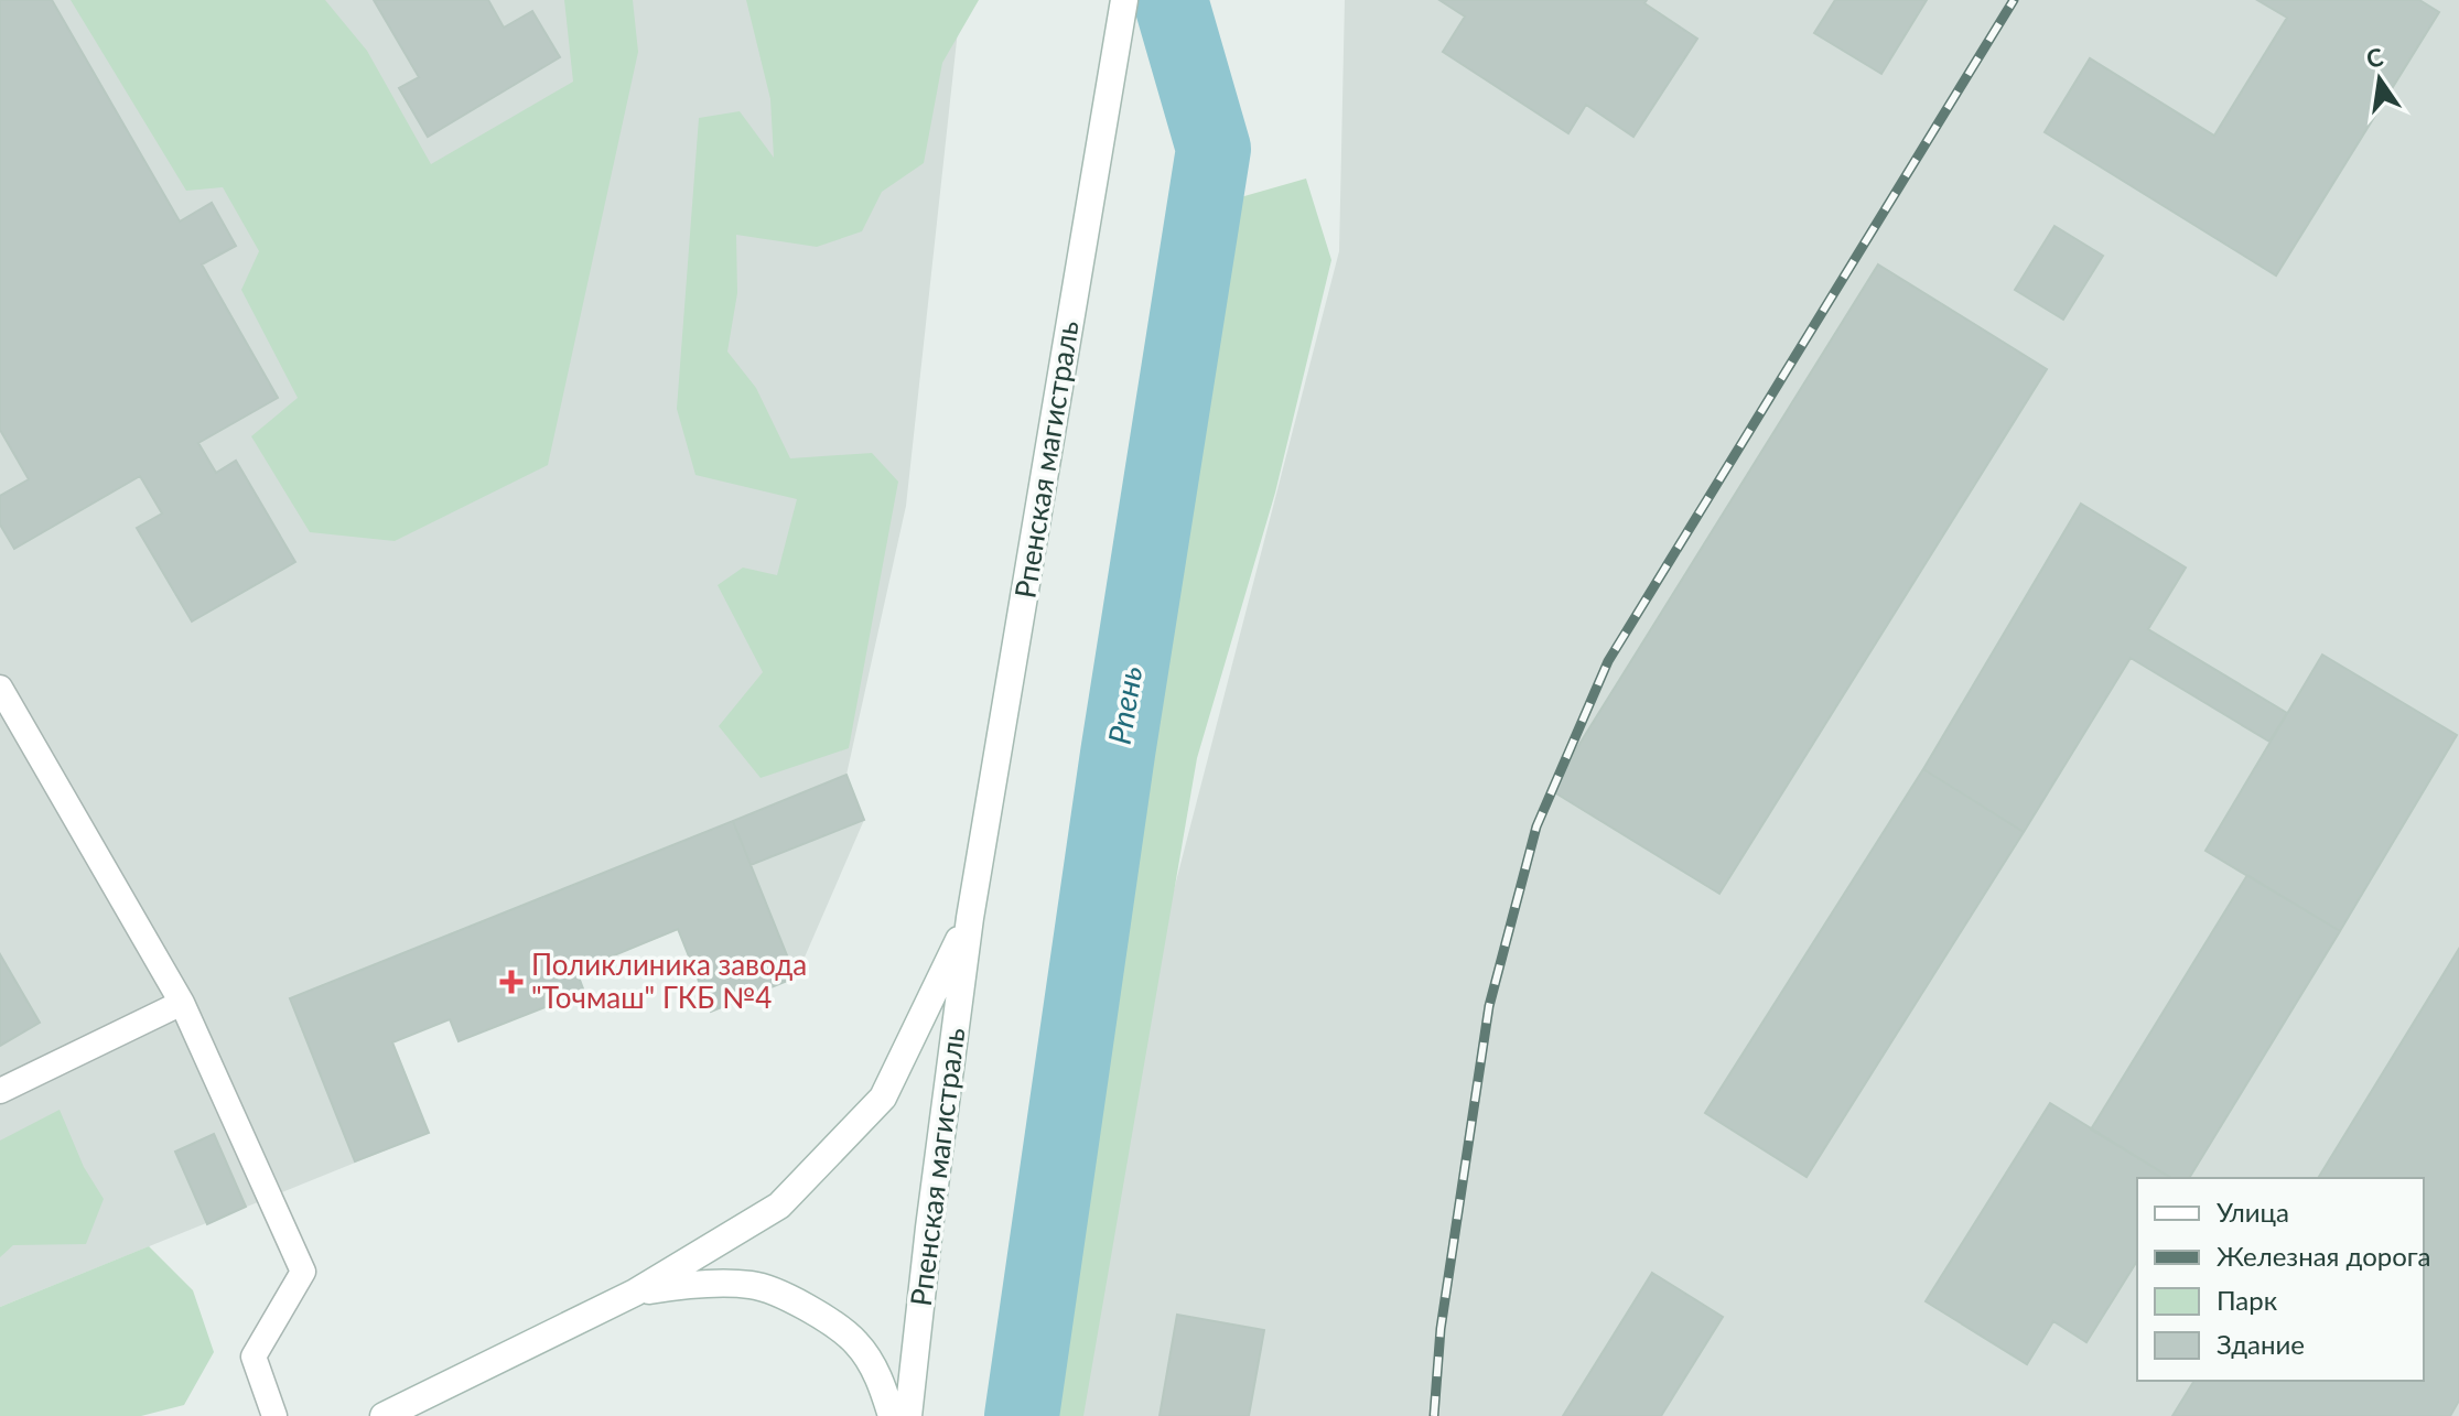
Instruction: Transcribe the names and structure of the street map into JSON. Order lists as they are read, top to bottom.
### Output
{
  "streets": {
    "main road": ["Рпенская магистраль"]
  },
  "water": ["Рпень"],
  "places": {
    "health": ["Поликлиника завода \"Точмаш\" ГКБ №4"]
  },
  "legend": [
    "Улица",
    "Железная дорога",
    "Парк",
    "Здание"
  ],
  "north": "top"
}
